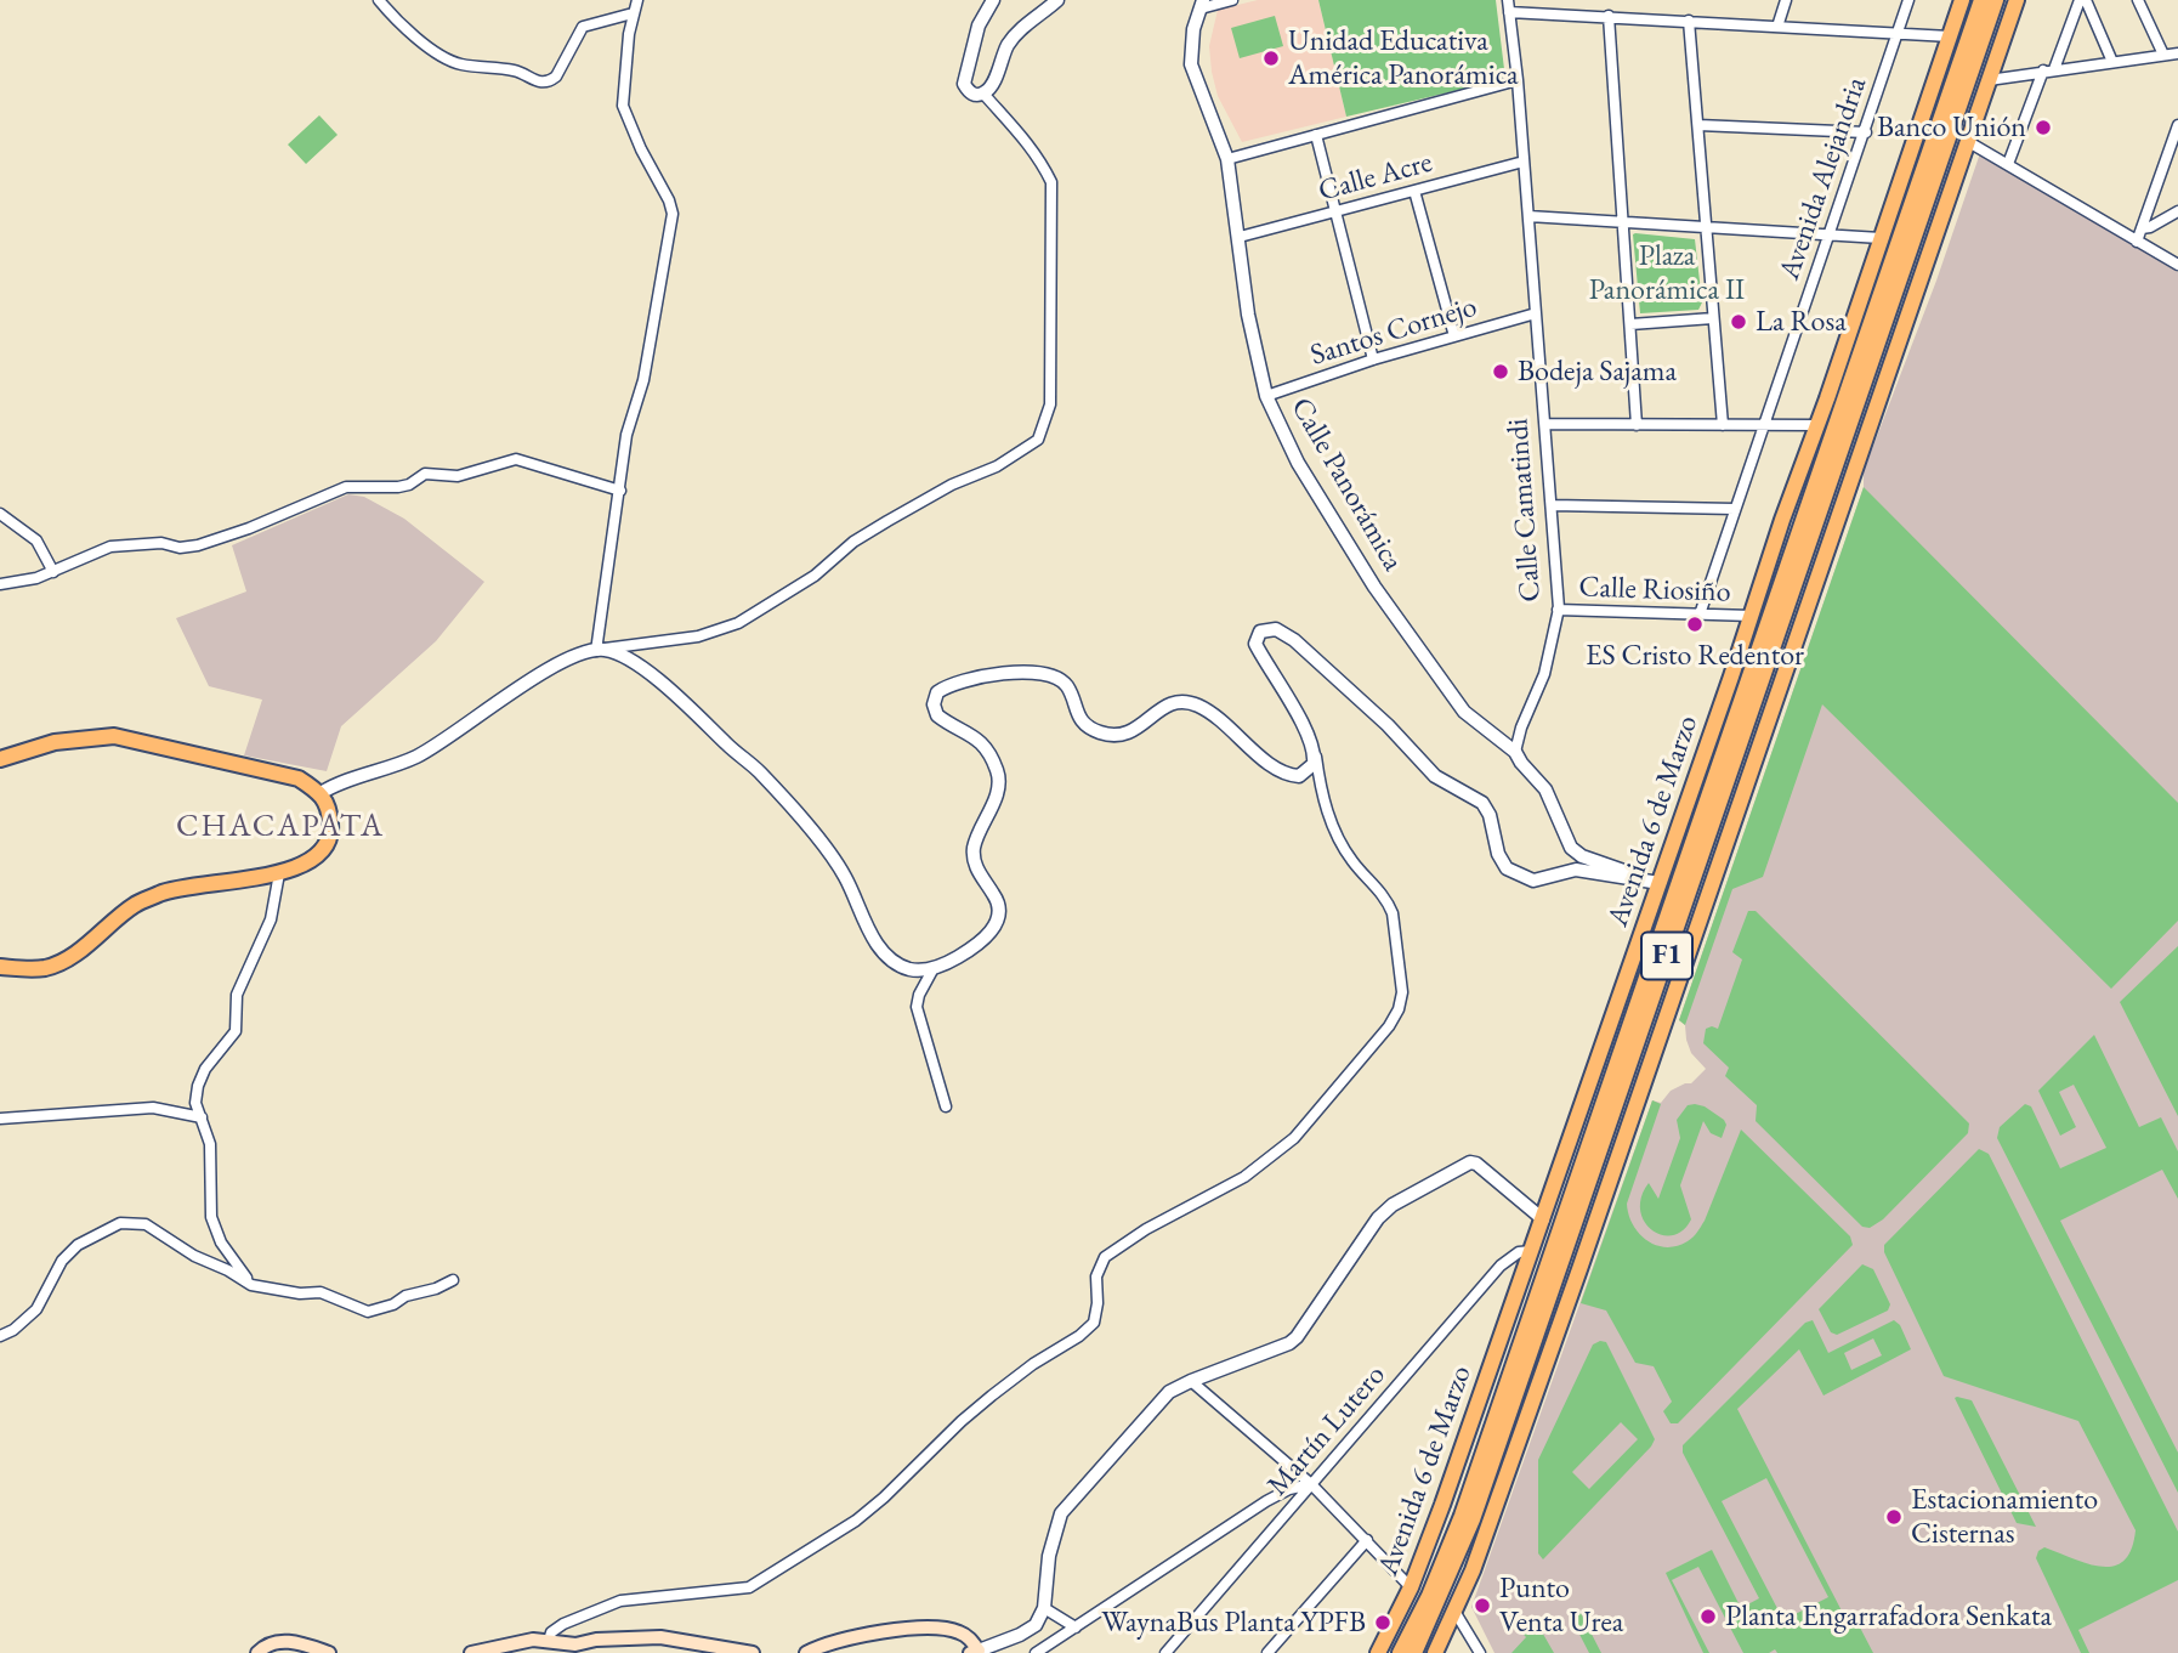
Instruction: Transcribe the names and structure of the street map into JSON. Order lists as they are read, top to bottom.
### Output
{
  "streets": {
    "main road": ["Avenida 6 de Marzo", "F1"],
    "street": [
      "Calle Acre",
      "Avenida Alejandria",
      "Santos Cornejo",
      "Calle Panorámica",
      "Calle Camatindi",
      "Calle Riosiño",
      "Martín Lutero"
    ]
  },
  "crossings": [
    ["Calle Acre", "Calle Panorámica"],
    ["Calle Acre", "Calle Camatindi"],
    ["Avenida Alejandria", "Calle Riosiño"],
    ["Santos Cornejo", "Calle Panorámica"],
    ["Santos Cornejo", "Calle Camatindi"],
    ["Calle Panorámica", "Calle Camatindi"],
    ["Calle Camatindi", "Calle Riosiño"],
    ["Calle Riosiño", "Avenida 6 de Marzo"],
    ["Avenida 6 de Marzo", "Martín Lutero"]
  ],
  "districts": ["CHACAPATA"],
  "parks": ["Plaza Panorámica II"],
  "places": [
    "Unidad Educativa América Panorámica",
    "Banco Unión",
    "La Rosa",
    "Bodeja Sajama",
    "ES Cristo Redentor",
    "Estacionamiento Cisternas",
    "Punto Venta Urea",
    "Planta Engarrafadora Senkata",
    "WaynaBus Planta YPFB"
  ]
}
